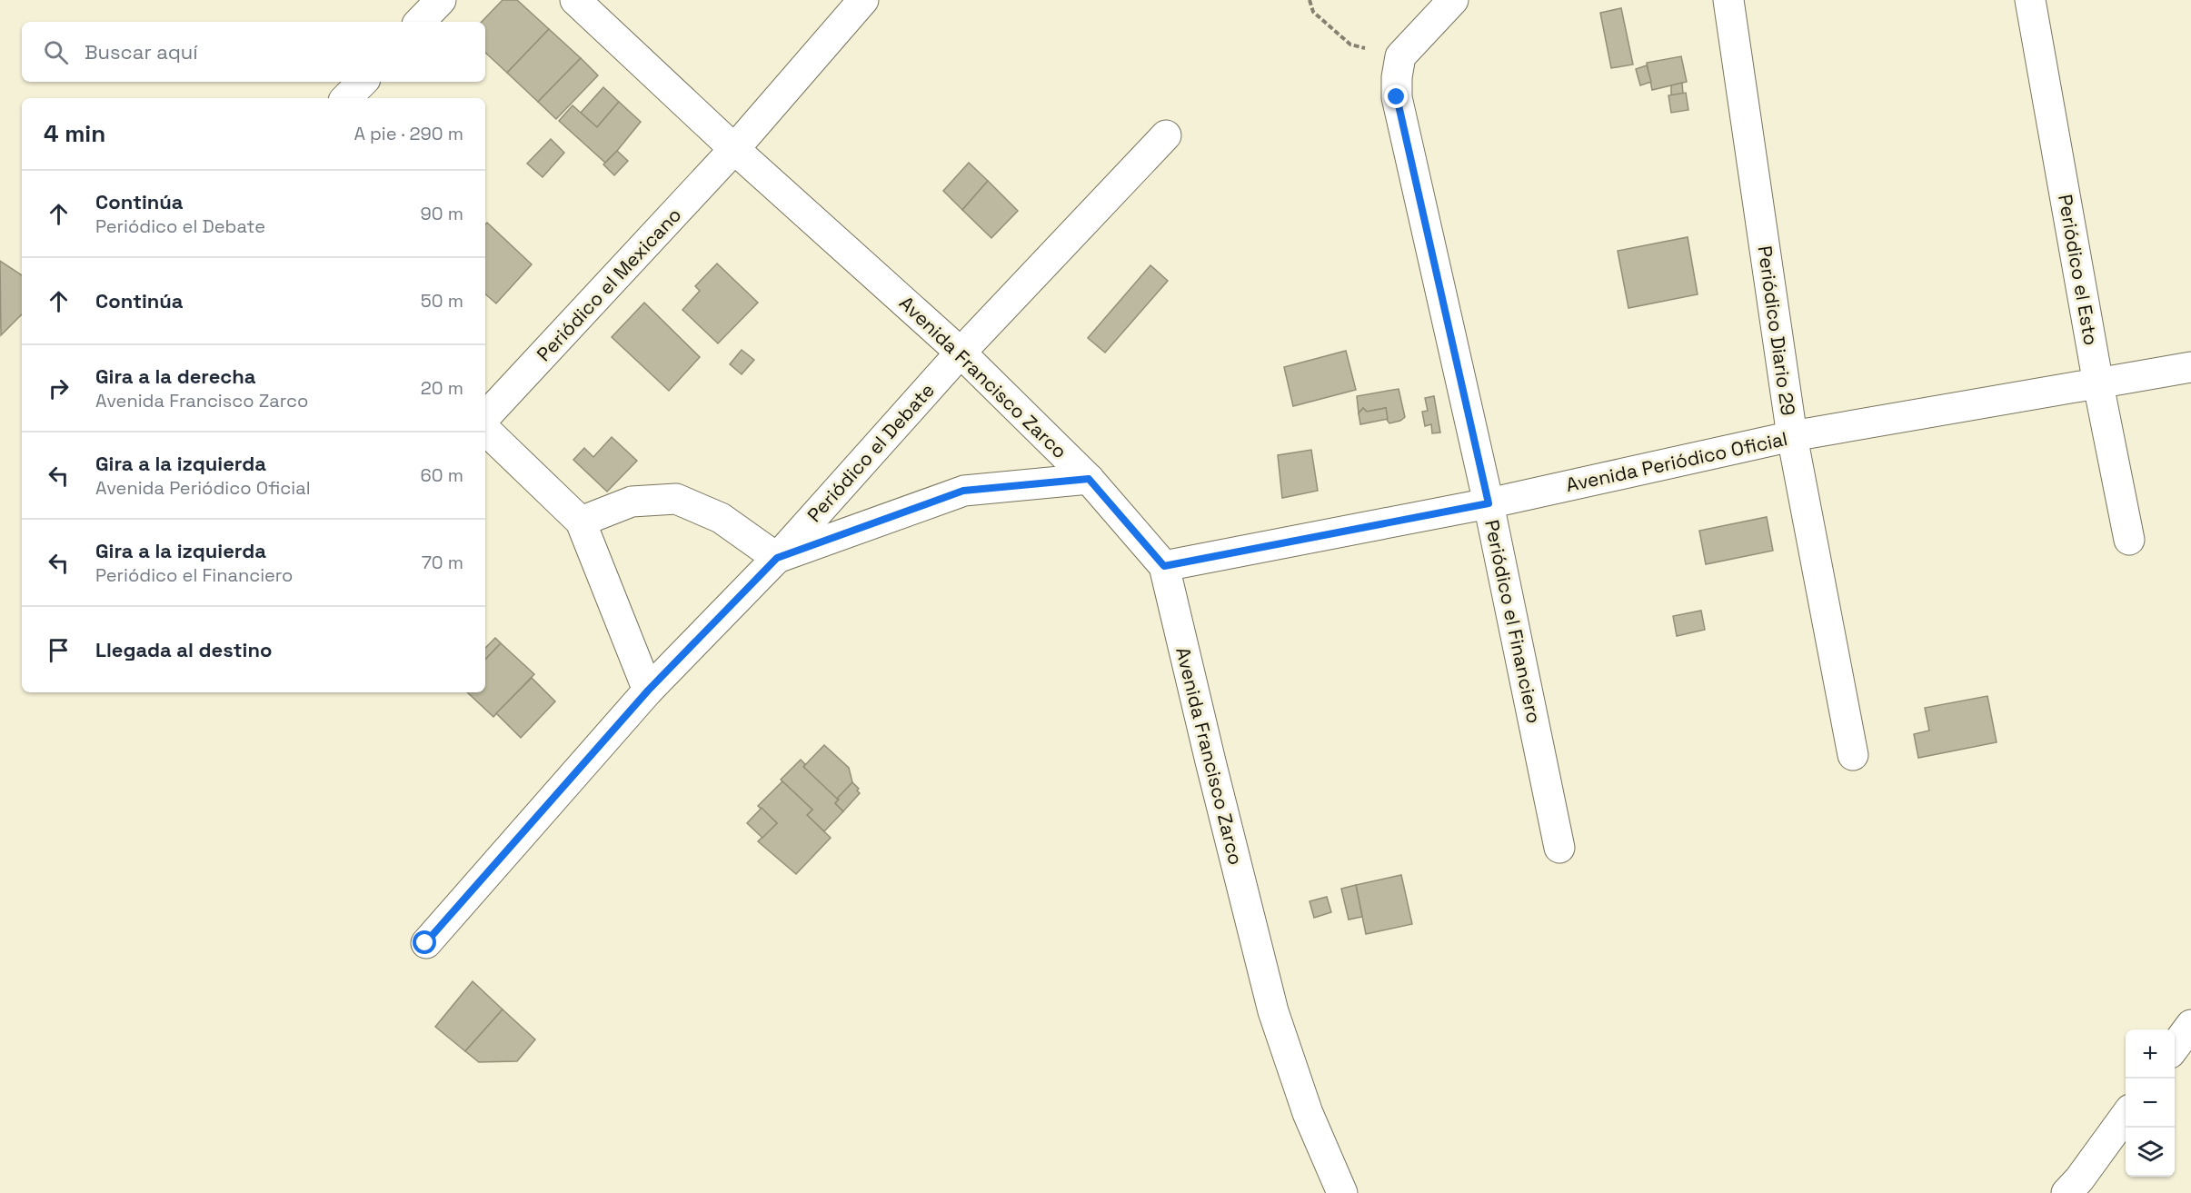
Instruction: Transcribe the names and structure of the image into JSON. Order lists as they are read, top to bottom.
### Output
{
  "streets": {
    "street": [
      "Periódico el Esto",
      "Periódico el Mexicano",
      "Periódico Diario 29",
      "Avenida Francisco Zarco",
      "Periódico el Debate",
      "Avenida Periódico Oficial",
      "Periódico el Financiero"
    ]
  },
  "crossings": [
    ["Periódico el Esto", "Avenida Periódico Oficial"],
    ["Periódico el Mexicano", "Avenida Francisco Zarco"],
    ["Periódico Diario 29", "Avenida Periódico Oficial"],
    ["Avenida Francisco Zarco", "Periódico el Debate"],
    ["Avenida Francisco Zarco", "Avenida Periódico Oficial"],
    ["Avenida Periódico Oficial", "Periódico el Financiero"]
  ],
  "page": {
    "search": "Buscar aquí",
    "heading": ["4 min", "A pie · 290 m"],
    "list": [
      ["Continúa", "Periódico el Debate", "90 m"],
      ["Continúa", "50 m"],
      ["Gira a la derecha", "Avenida Francisco Zarco", "20 m"],
      ["Gira a la izquierda", "Avenida Periódico Oficial", "60 m"],
      ["Gira a la izquierda", "Periódico el Financiero", "70 m"],
      "Llegada al destino"
    ],
    "map_buttons": ["+", "−"]
  }
}
